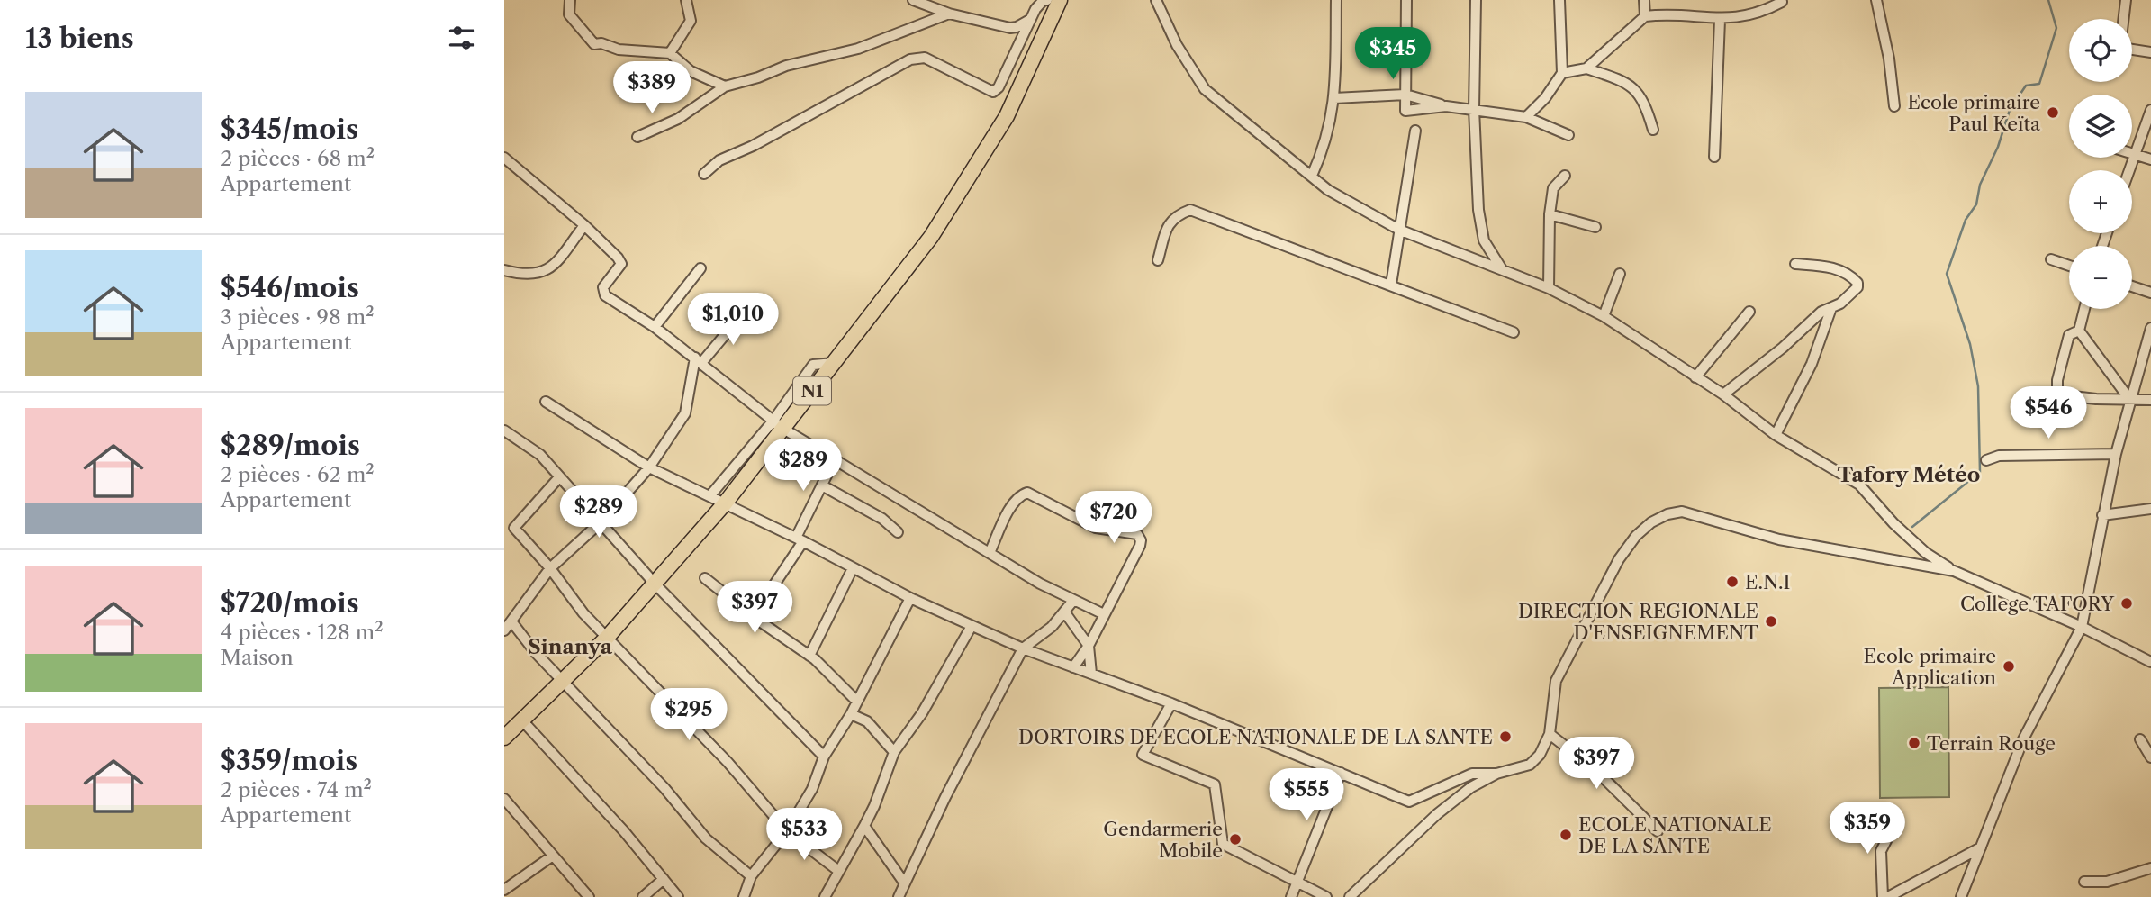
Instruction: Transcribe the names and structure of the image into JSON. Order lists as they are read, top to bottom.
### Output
{
  "streets": {
    "highway": ["N1"]
  },
  "districts": ["Tafory Météo", "Sinanya"],
  "places": [
    "Ecole primaire Paul Keïta",
    "E.N.I",
    "College TAFORY",
    "DIRECTION REGIONALE D'ENSEIGNEMENT",
    "Ecole primaire Application",
    "DORTOIRS DE ECOLE NATIONALE DE LA SANTE",
    "Terrain Rouge",
    "ECOLE NATIONALE DE LA SANTE",
    "Gendarmerie Mobile"
  ],
  "page": {
    "heading": "13 biens",
    "map_buttons": ["+", "−"],
    "price": [
      "$345",
      "$389",
      "$1,010",
      "$546",
      "$289",
      "$289",
      "$720",
      "$397",
      "$295",
      "$397",
      "$555",
      "$359",
      "$533"
    ],
    "list": [
      {
        "name": "$345/mois",
        "note": "2 pièces · 68 m² · Appartement"
      },
      {
        "name": "$546/mois",
        "note": "3 pièces · 98 m² · Appartement"
      },
      {
        "name": "$289/mois",
        "note": "2 pièces · 62 m² · Appartement"
      },
      {
        "name": "$720/mois",
        "note": "4 pièces · 128 m² · Maison"
      },
      {
        "name": "$359/mois",
        "note": "2 pièces · 74 m² · Appartement"
      }
    ]
  }
}
